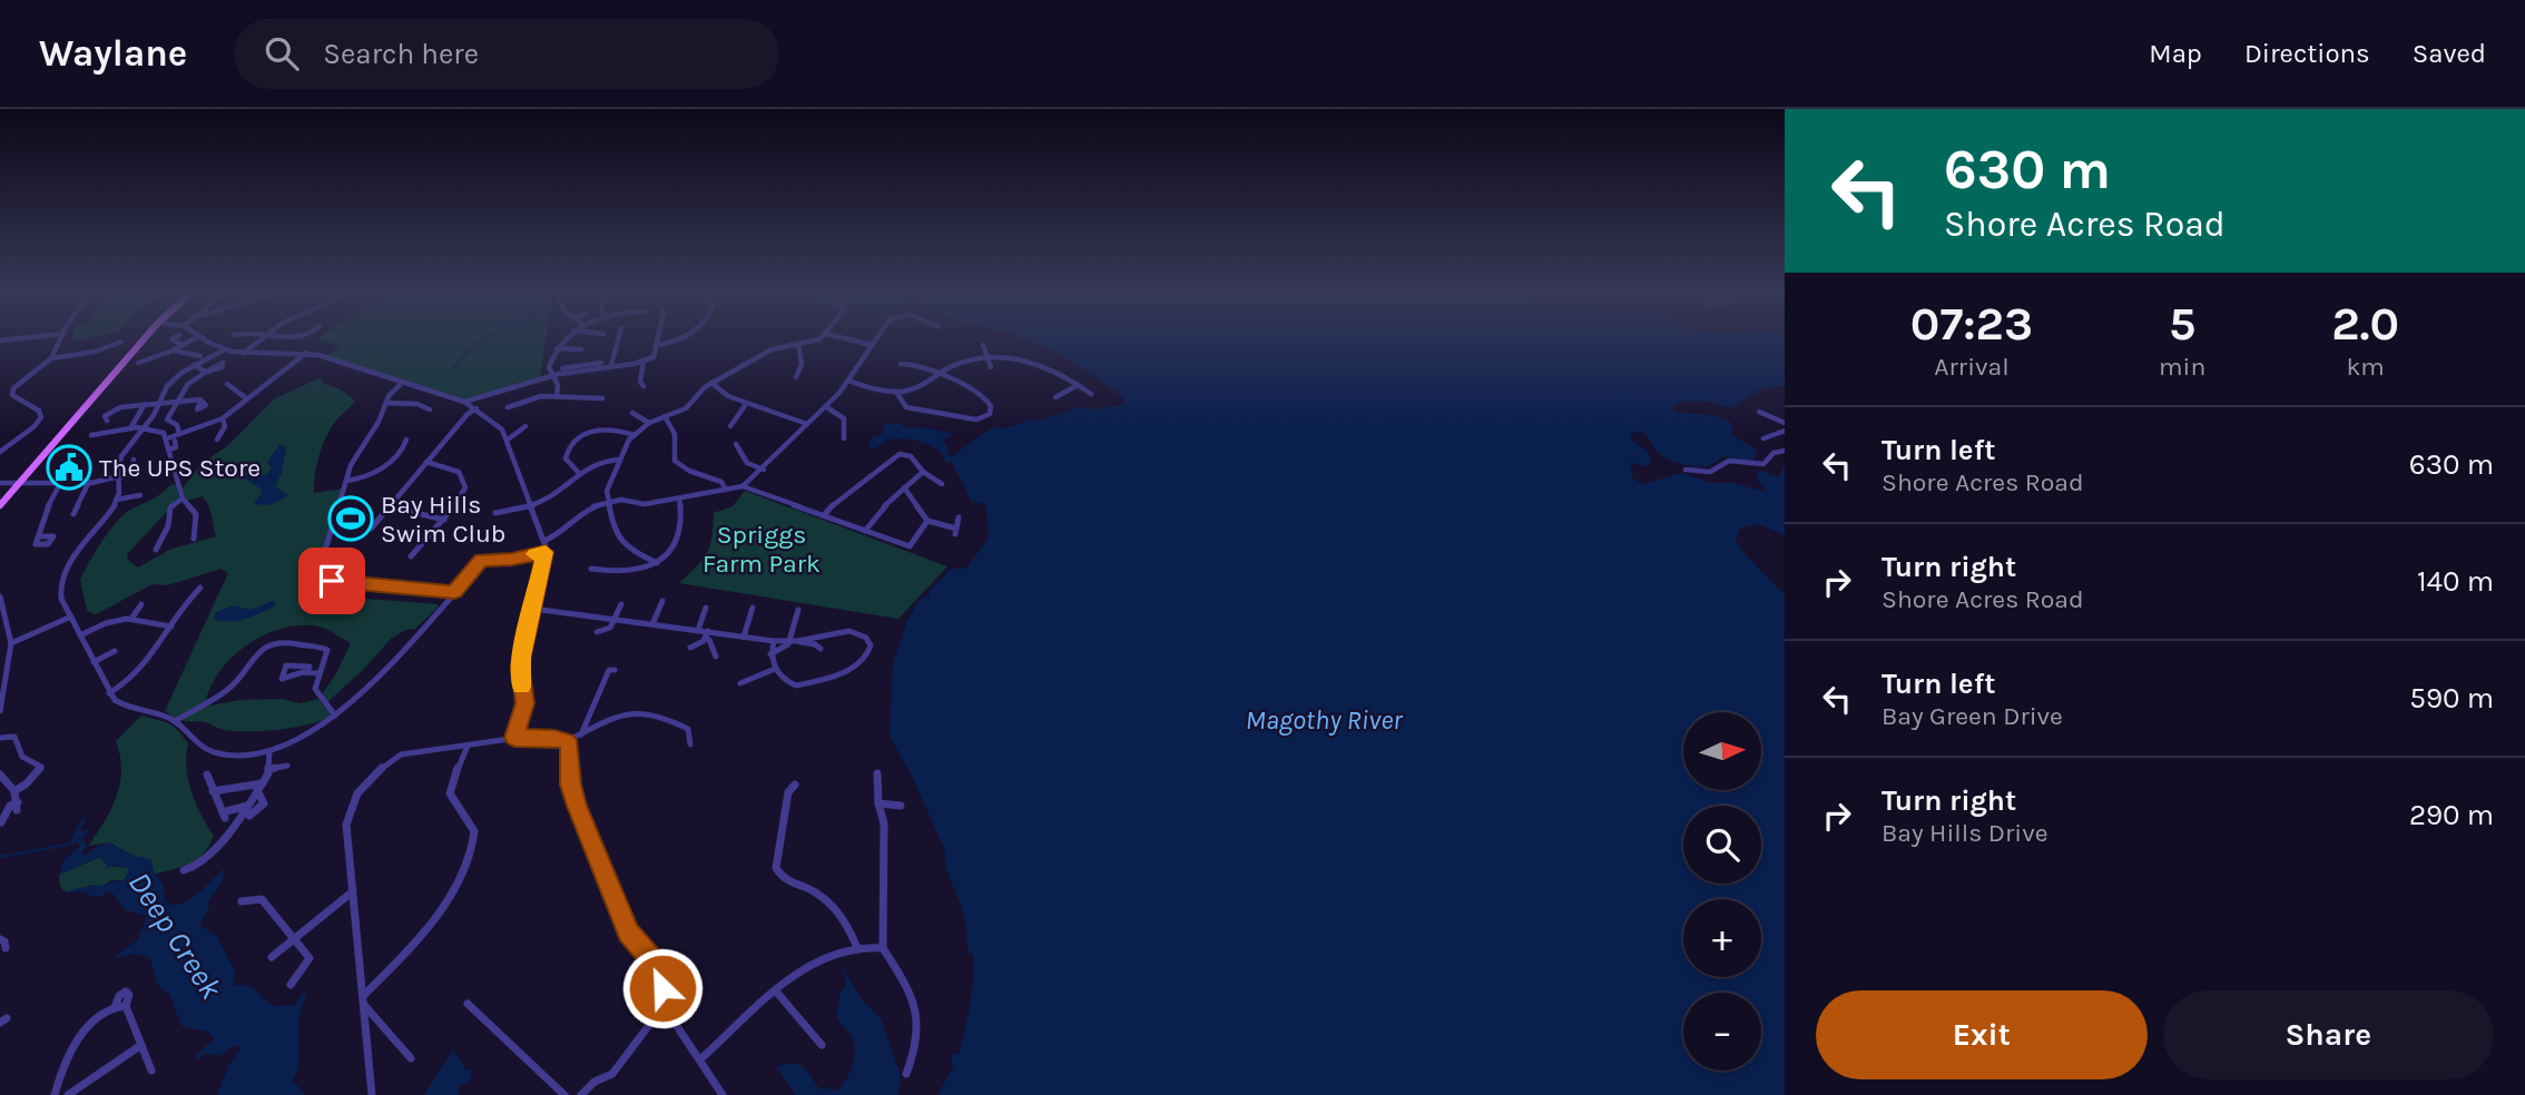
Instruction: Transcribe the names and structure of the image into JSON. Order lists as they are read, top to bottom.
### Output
{
  "water": ["Magothy River", "Deep Creek"],
  "parks": ["Spriggs Farm Park"],
  "places": {
    "public building": ["The UPS Store"],
    "sports": ["Bay Hills Swim Club"]
  },
  "north": "right",
  "page": {
    "header": "Waylane",
    "search": "Search here",
    "nav": ["Map", "Directions", "Saved"],
    "turn": ["630 m", "Shore Acres Road"],
    "eta": [
      "07:23",
      "Arrival",
      "5",
      "min",
      "2.0",
      "km"
    ],
    "list": [
      {
        "name": "Turn left",
        "note": "Shore Acres Road",
        "value": "630 m"
      },
      {
        "name": "Turn right",
        "note": "Shore Acres Road",
        "value": "140 m"
      },
      {
        "name": "Turn left",
        "note": "Bay Green Drive",
        "value": "590 m"
      },
      {
        "name": "Turn right",
        "note": "Bay Hills Drive",
        "value": "290 m"
      }
    ],
    "map_buttons": ["+", "−"],
    "buttons": ["Exit", "Share"]
  }
}
